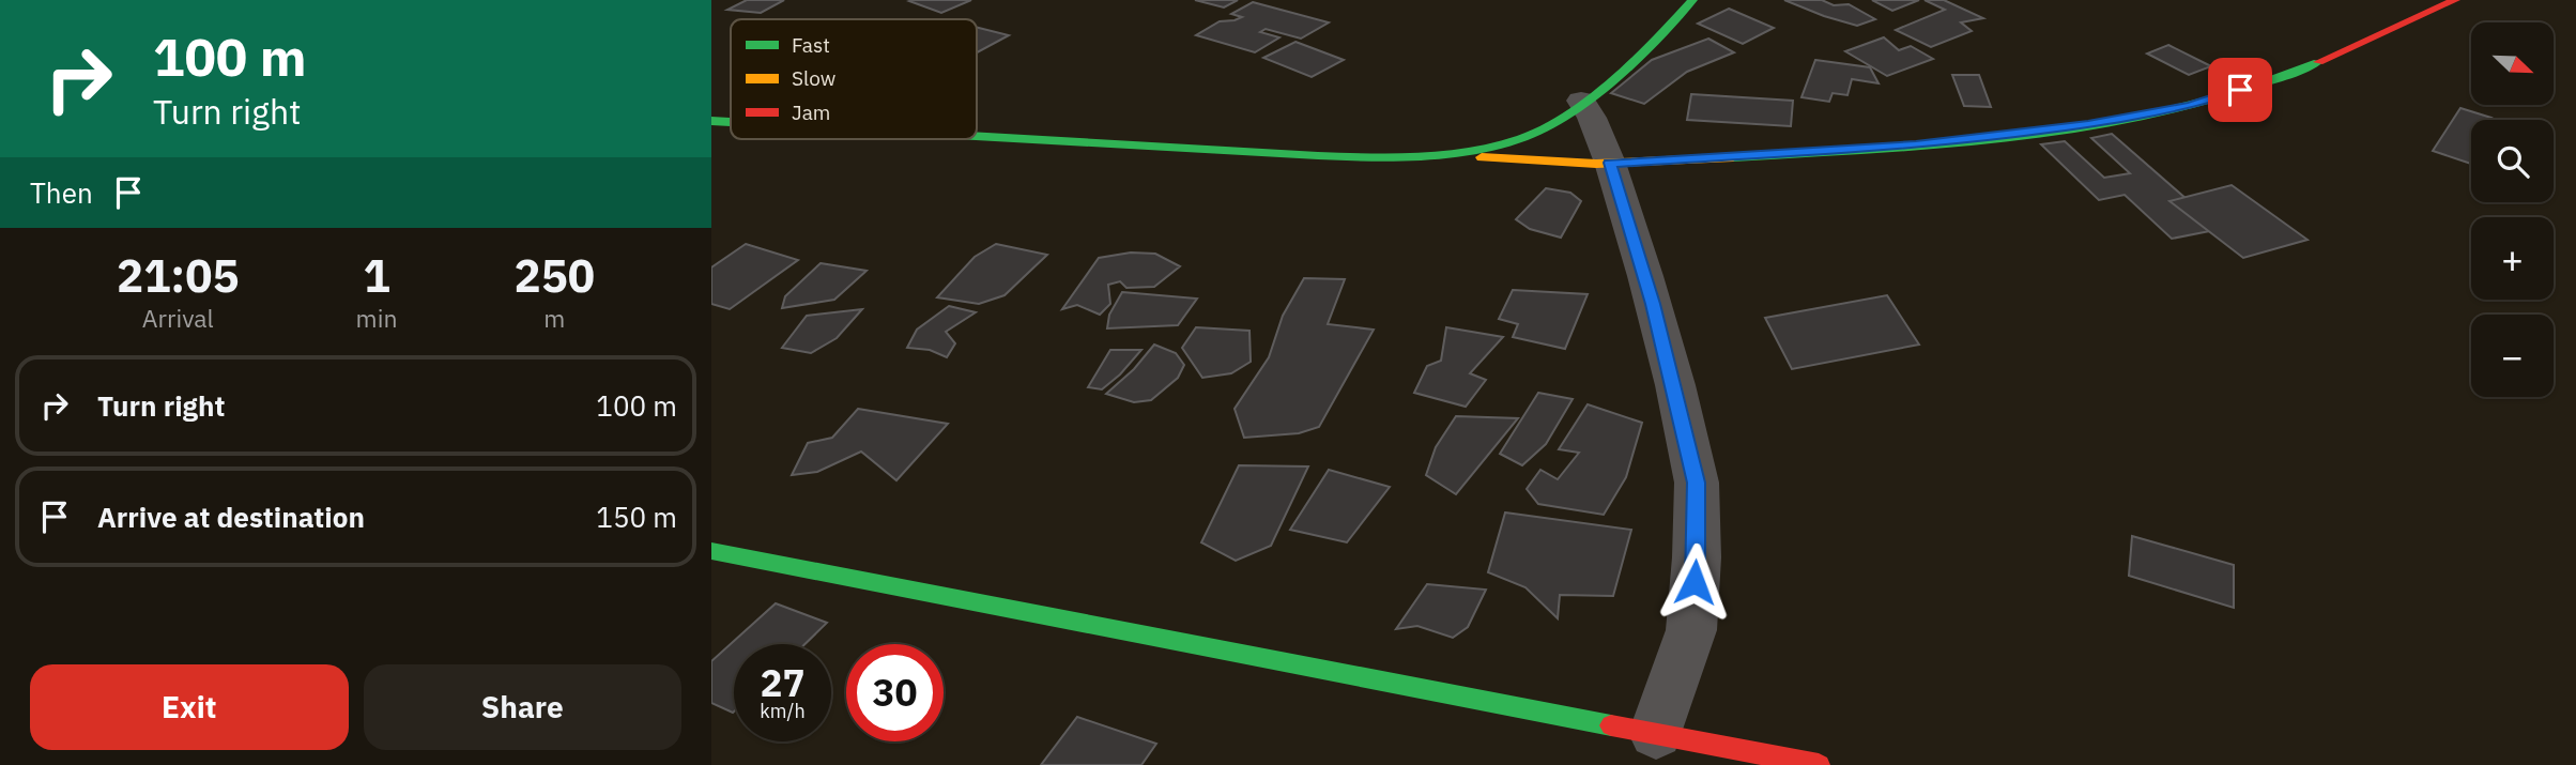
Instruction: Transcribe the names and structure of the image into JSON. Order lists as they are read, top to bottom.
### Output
{
  "legend": ["Fast", "Slow", "Jam"],
  "north": "bottom right",
  "page": {
    "turn": ["100 m", "Turn right"],
    "map_buttons": ["+", "−"],
    "then": "Then",
    "eta": [
      "21:05",
      "Arrival",
      "1",
      "min",
      "250",
      "m"
    ],
    "list": [
      {
        "name": "Turn right",
        "value": "100 m"
      },
      {
        "name": "Arrive at destination",
        "value": "150 m"
      }
    ],
    "speed": "27 km/h",
    "limit": "30",
    "buttons": ["Exit", "Share"]
  }
}
